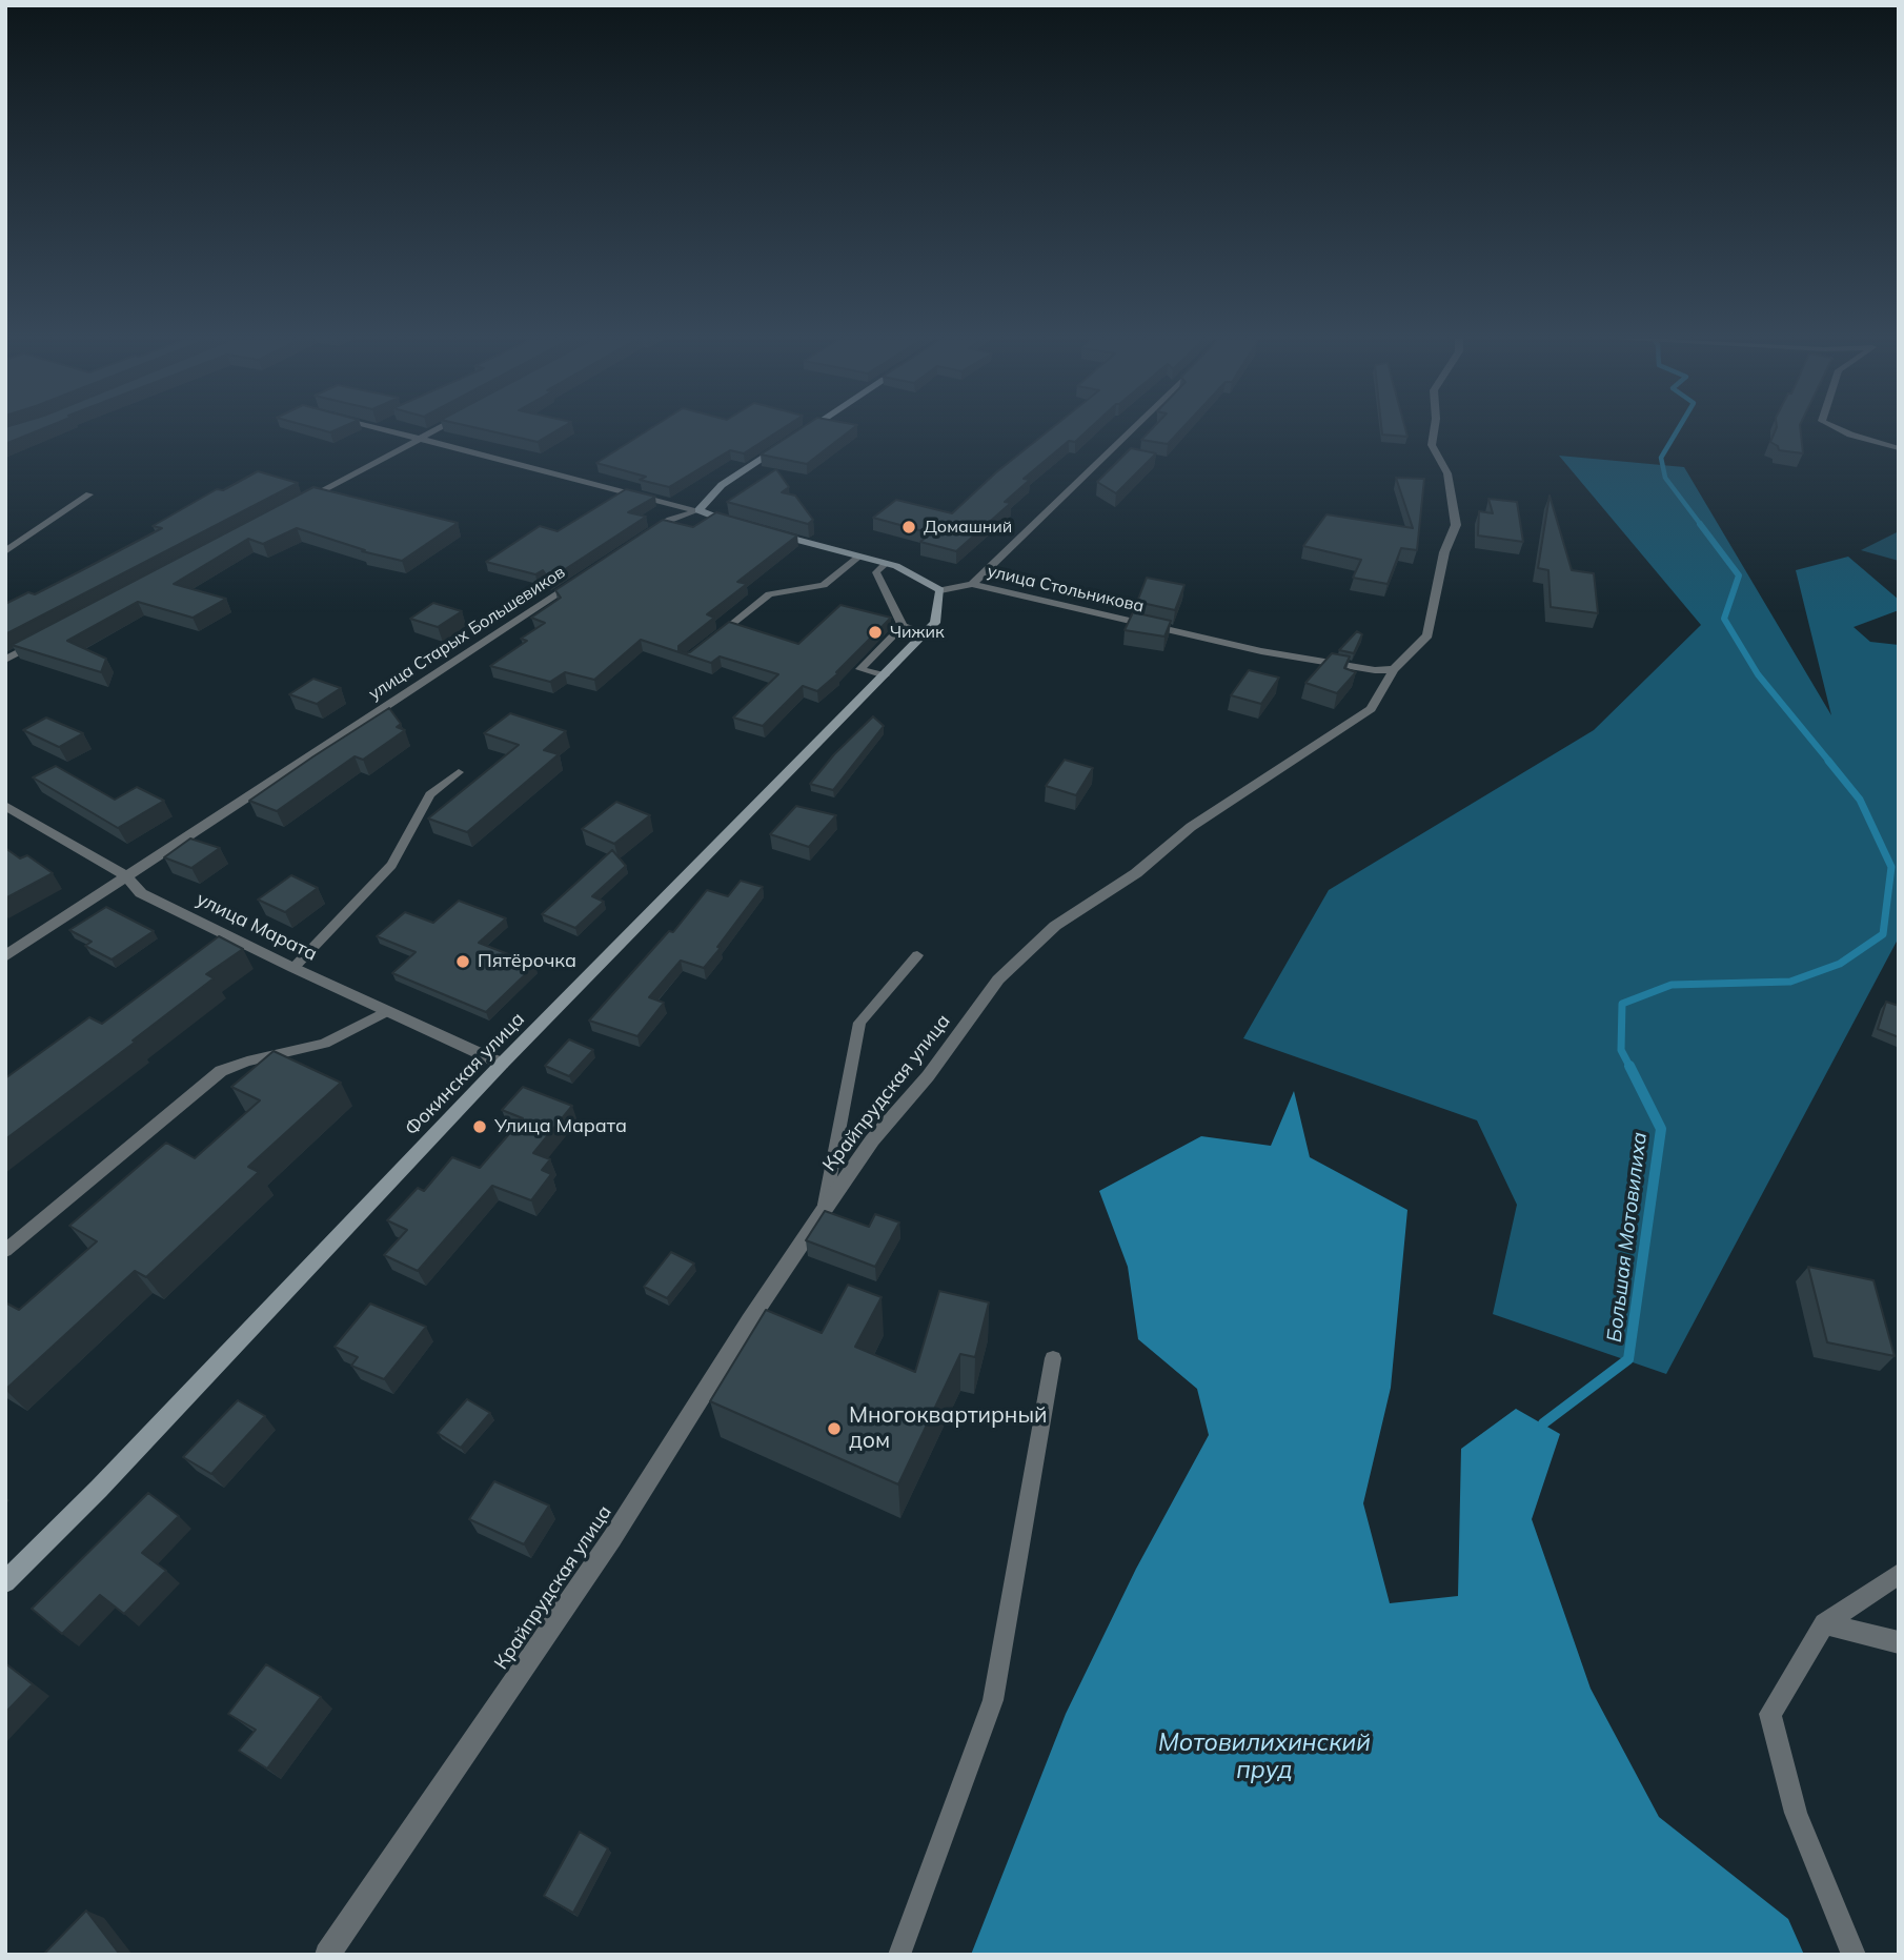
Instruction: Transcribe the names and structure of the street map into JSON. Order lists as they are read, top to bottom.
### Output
{
  "streets": {
    "main road": ["Фокинская улица"],
    "street": [
      "улица Стольникова",
      "улица Старых Большевиков",
      "улица Марата",
      "Крайпрудская улица"
    ]
  },
  "crossings": [
    ["улица Стольникова", "Фокинская улица"],
    ["улица Стольникова", "Крайпрудская улица"],
    ["улица Старых Большевиков", "улица Марата"],
    ["улица Марата", "Фокинская улица"]
  ],
  "water": ["Большая Мотовилиха", "Мотовилихинский пруд"],
  "places": [
    "Домашний",
    "Чижик",
    "Пятёрочка",
    "Улица Марата",
    "Многоквартирный дом"
  ]
}
